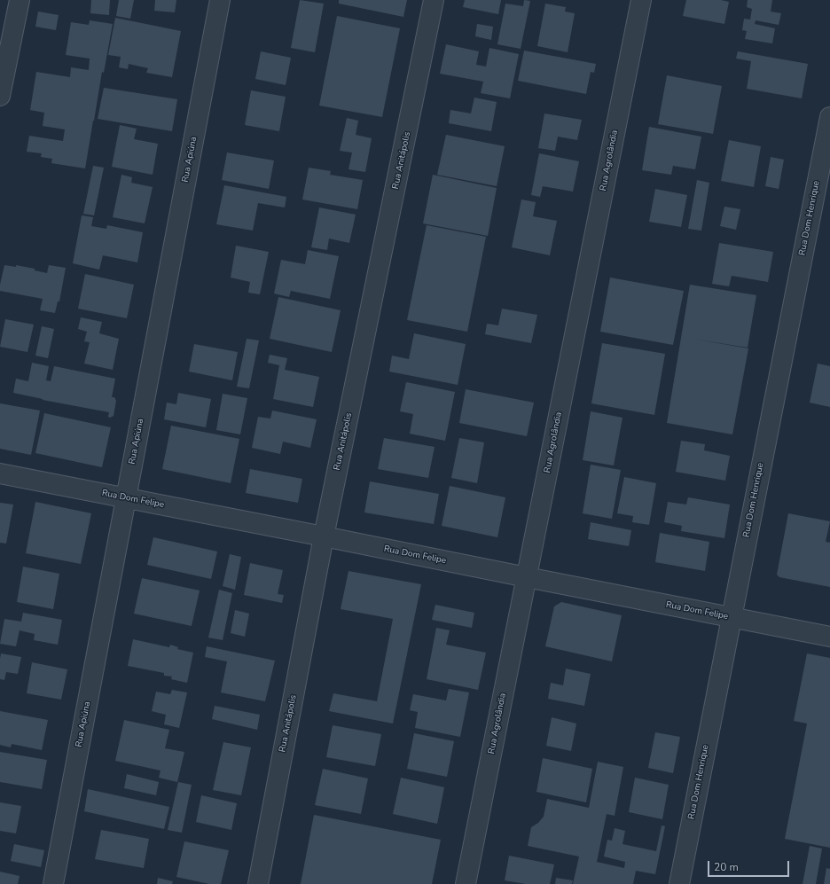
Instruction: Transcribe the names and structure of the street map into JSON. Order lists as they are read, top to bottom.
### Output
{
  "streets": {
    "street": [
      "Rua Apiúna",
      "Rua Anitápolis",
      "Rua Agrolândia",
      "Rua Dom Henrique",
      "Rua Dom Felipe"
    ]
  },
  "crossings": [
    ["Rua Apiúna", "Rua Dom Felipe"],
    ["Rua Anitápolis", "Rua Dom Felipe"],
    ["Rua Agrolândia", "Rua Dom Felipe"],
    ["Rua Dom Henrique", "Rua Dom Felipe"]
  ],
  "scale_bar": "20 m"
}
